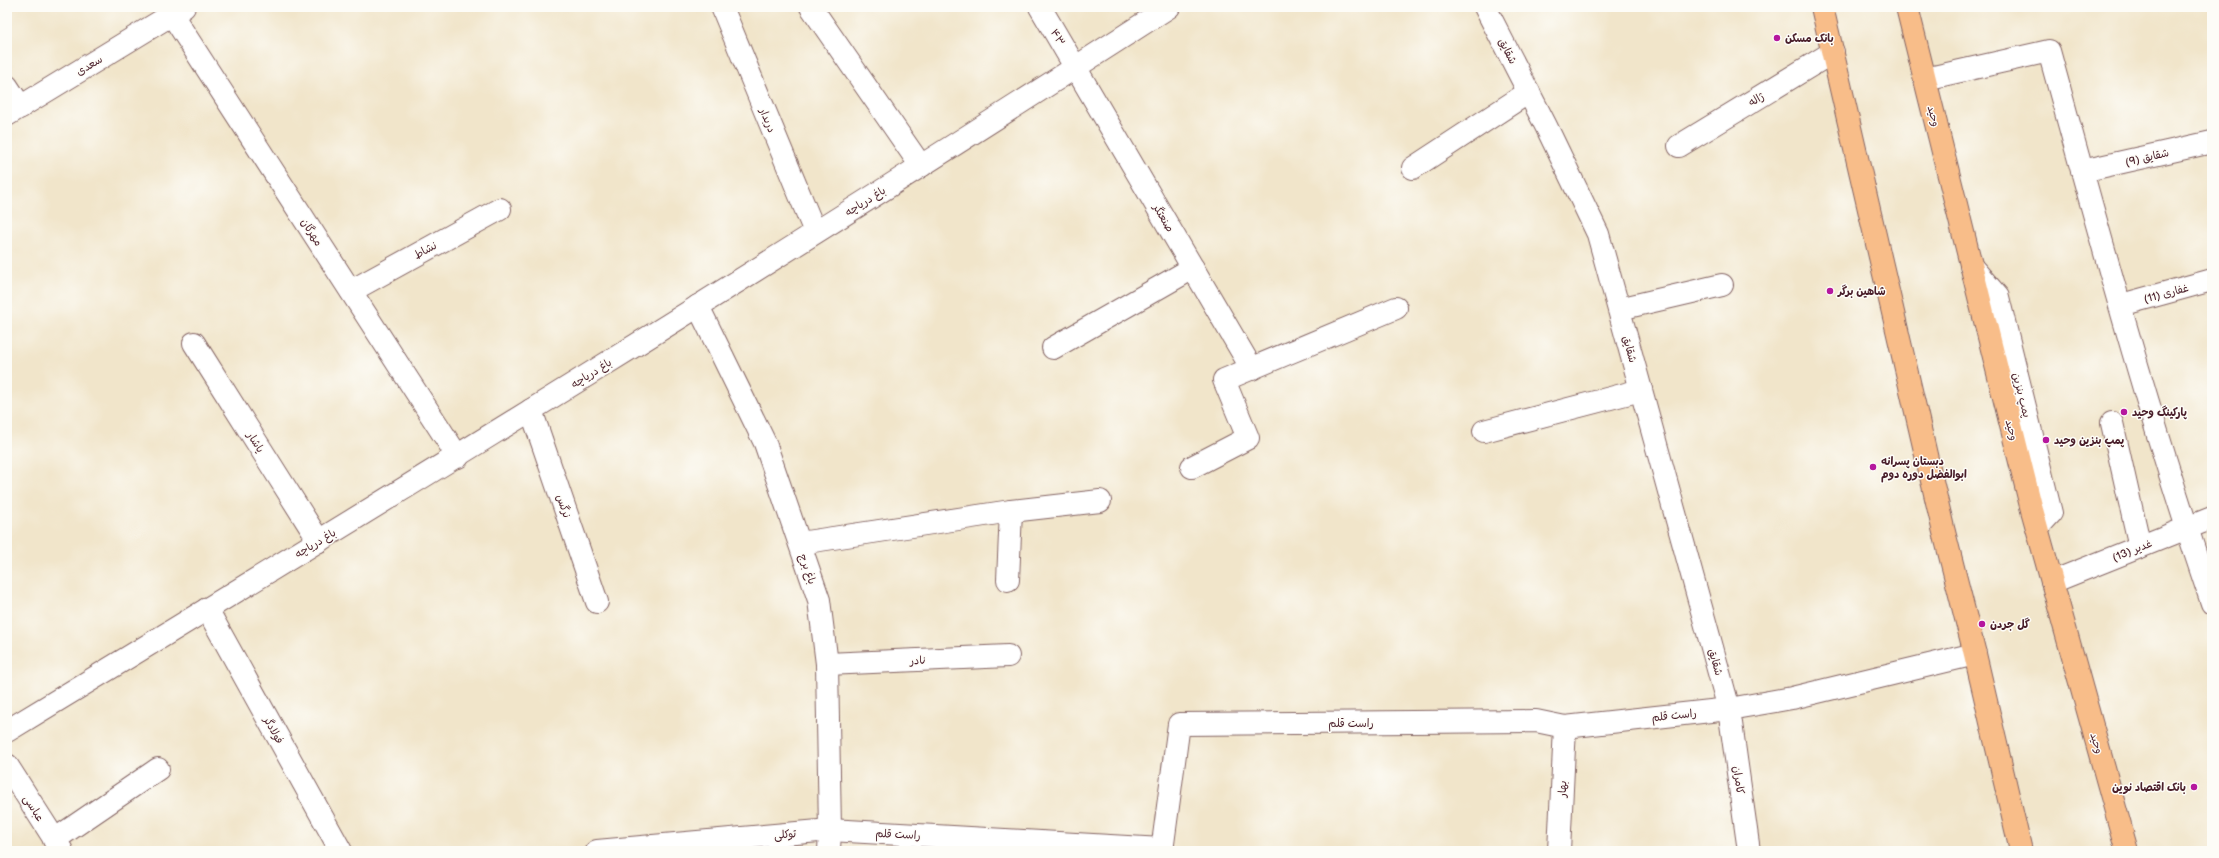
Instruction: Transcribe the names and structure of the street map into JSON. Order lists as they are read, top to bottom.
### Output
{
  "streets": {
    "main road": ["وحید"],
    "street": [
      "۴۳",
      "شقایق",
      "سعدی",
      "ژاله",
      "دربدار",
      "شقایق (9)",
      "باغ دریاچه",
      "صنعتگر",
      "مهرگان",
      "نشاط",
      "غفاری (11)",
      "یاشار",
      "نرگس",
      "غدیر (13)",
      "باغ برج",
      "نادر",
      "راست قلم",
      "فولادگر",
      "کامران",
      "بهار",
      "عباسی",
      "توکلی"
    ]
  },
  "crossings": [
    ["۴۳", "باغ دریاچه"],
    ["۴۳", "صنعتگر"],
    ["شقایق", "راست قلم"],
    ["شقایق", "کامران"],
    ["سعدی", "مهرگان"],
    ["وحید", "غدیر (13)"],
    ["دربدار", "باغ دریاچه"],
    ["باغ دریاچه", "صنعتگر"],
    ["باغ دریاچه", "مهرگان"],
    ["باغ دریاچه", "یاشار"],
    ["باغ دریاچه", "نرگس"],
    ["باغ دریاچه", "باغ برج"],
    ["باغ دریاچه", "فولادگر"],
    ["مهرگان", "نشاط"],
    ["باغ برج", "نادر"],
    ["باغ برج", "راست قلم"],
    ["باغ برج", "توکلی"],
    ["راست قلم", "کامران"],
    ["راست قلم", "بهار"],
    ["راست قلم", "توکلی"]
  ],
  "places": [
    "بانک مسکن",
    "شاهین برگر",
    "پارکینگ وحید",
    "پمپ بنزین وحید",
    "دبستان پسرانه ابوالفضل دوره دوم",
    "گل جردن",
    "بانک اقتصاد نوین"
  ]
}
